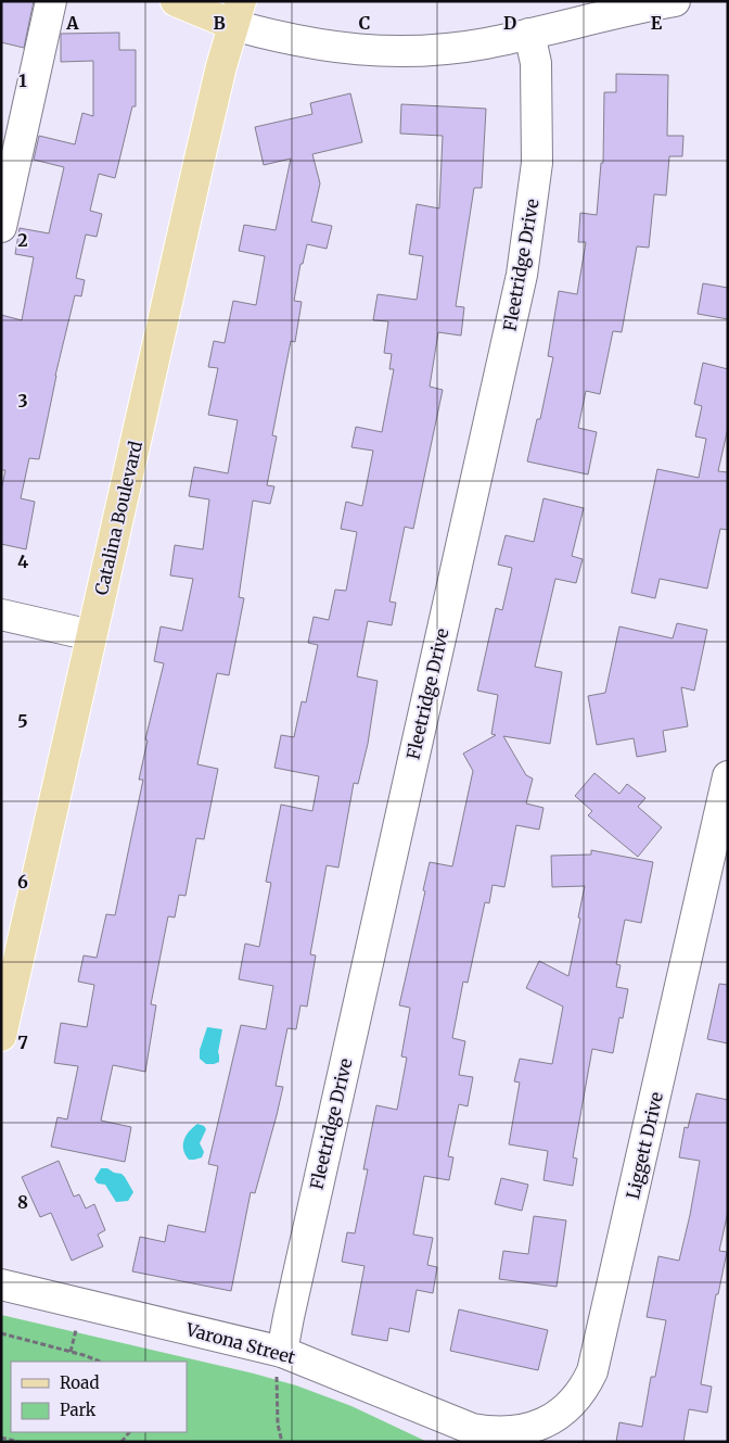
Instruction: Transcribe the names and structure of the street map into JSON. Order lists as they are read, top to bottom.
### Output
{
  "streets": {
    "main road": ["Catalina Boulevard"],
    "street": ["Fleetridge Drive", "Liggett Drive", "Varona Street"]
  },
  "crossings": [
    ["Fleetridge Drive", "Varona Street"],
    ["Liggett Drive", "Varona Street"]
  ],
  "legend": ["Road", "Park"],
  "grid": {
    "columns": [
      "A",
      "B",
      "C",
      "D",
      "E"
    ],
    "rows": [
      "1",
      "2",
      "3",
      "4",
      "5",
      "6",
      "7",
      "8"
    ]
  }
}
